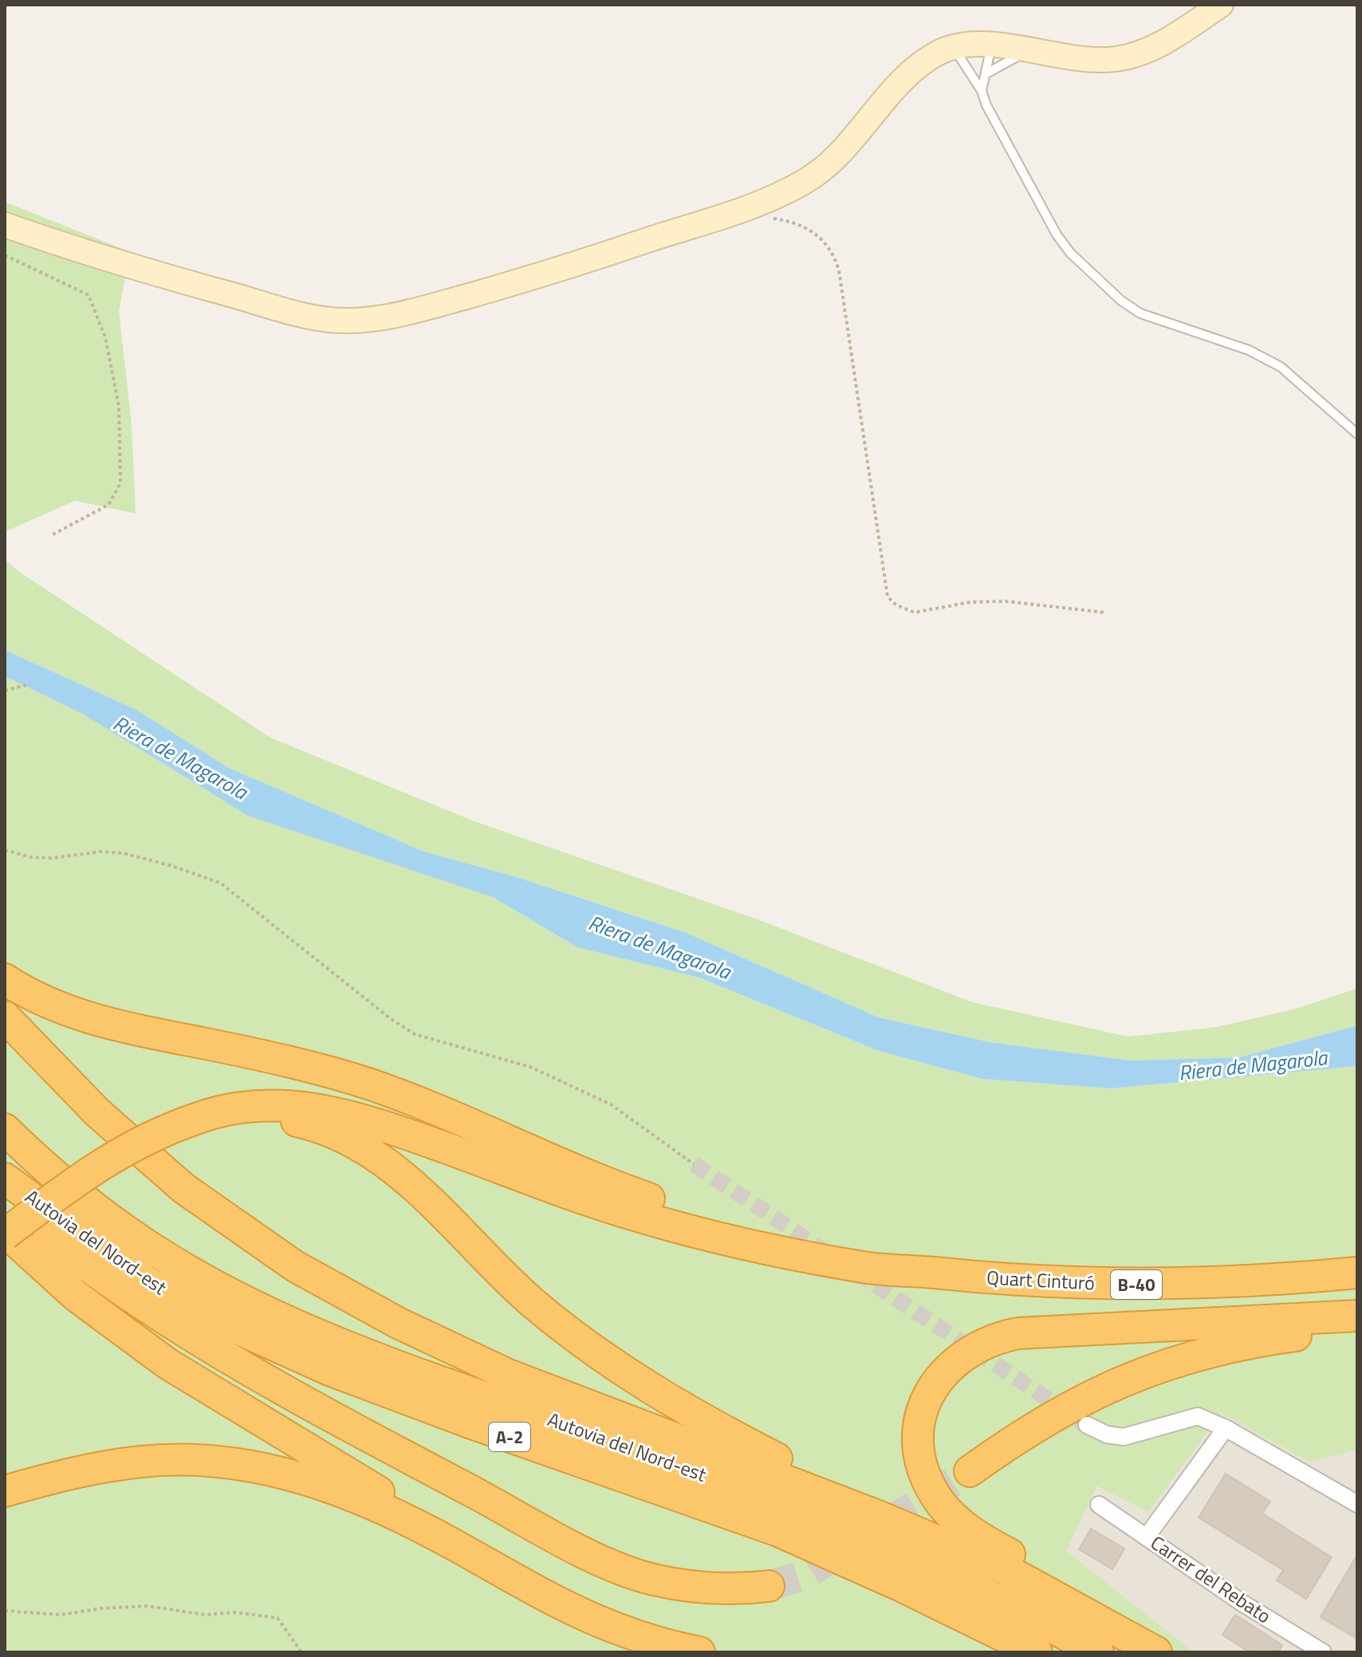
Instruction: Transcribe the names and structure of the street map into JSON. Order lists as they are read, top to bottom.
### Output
{
  "streets": {
    "highway": [
      "Autovia del Nord-est",
      "Quart Cinturó",
      "B-40",
      "A-2"
    ],
    "street": ["Carrer del Rebato"]
  },
  "water": ["Riera de Magarola"]
}
